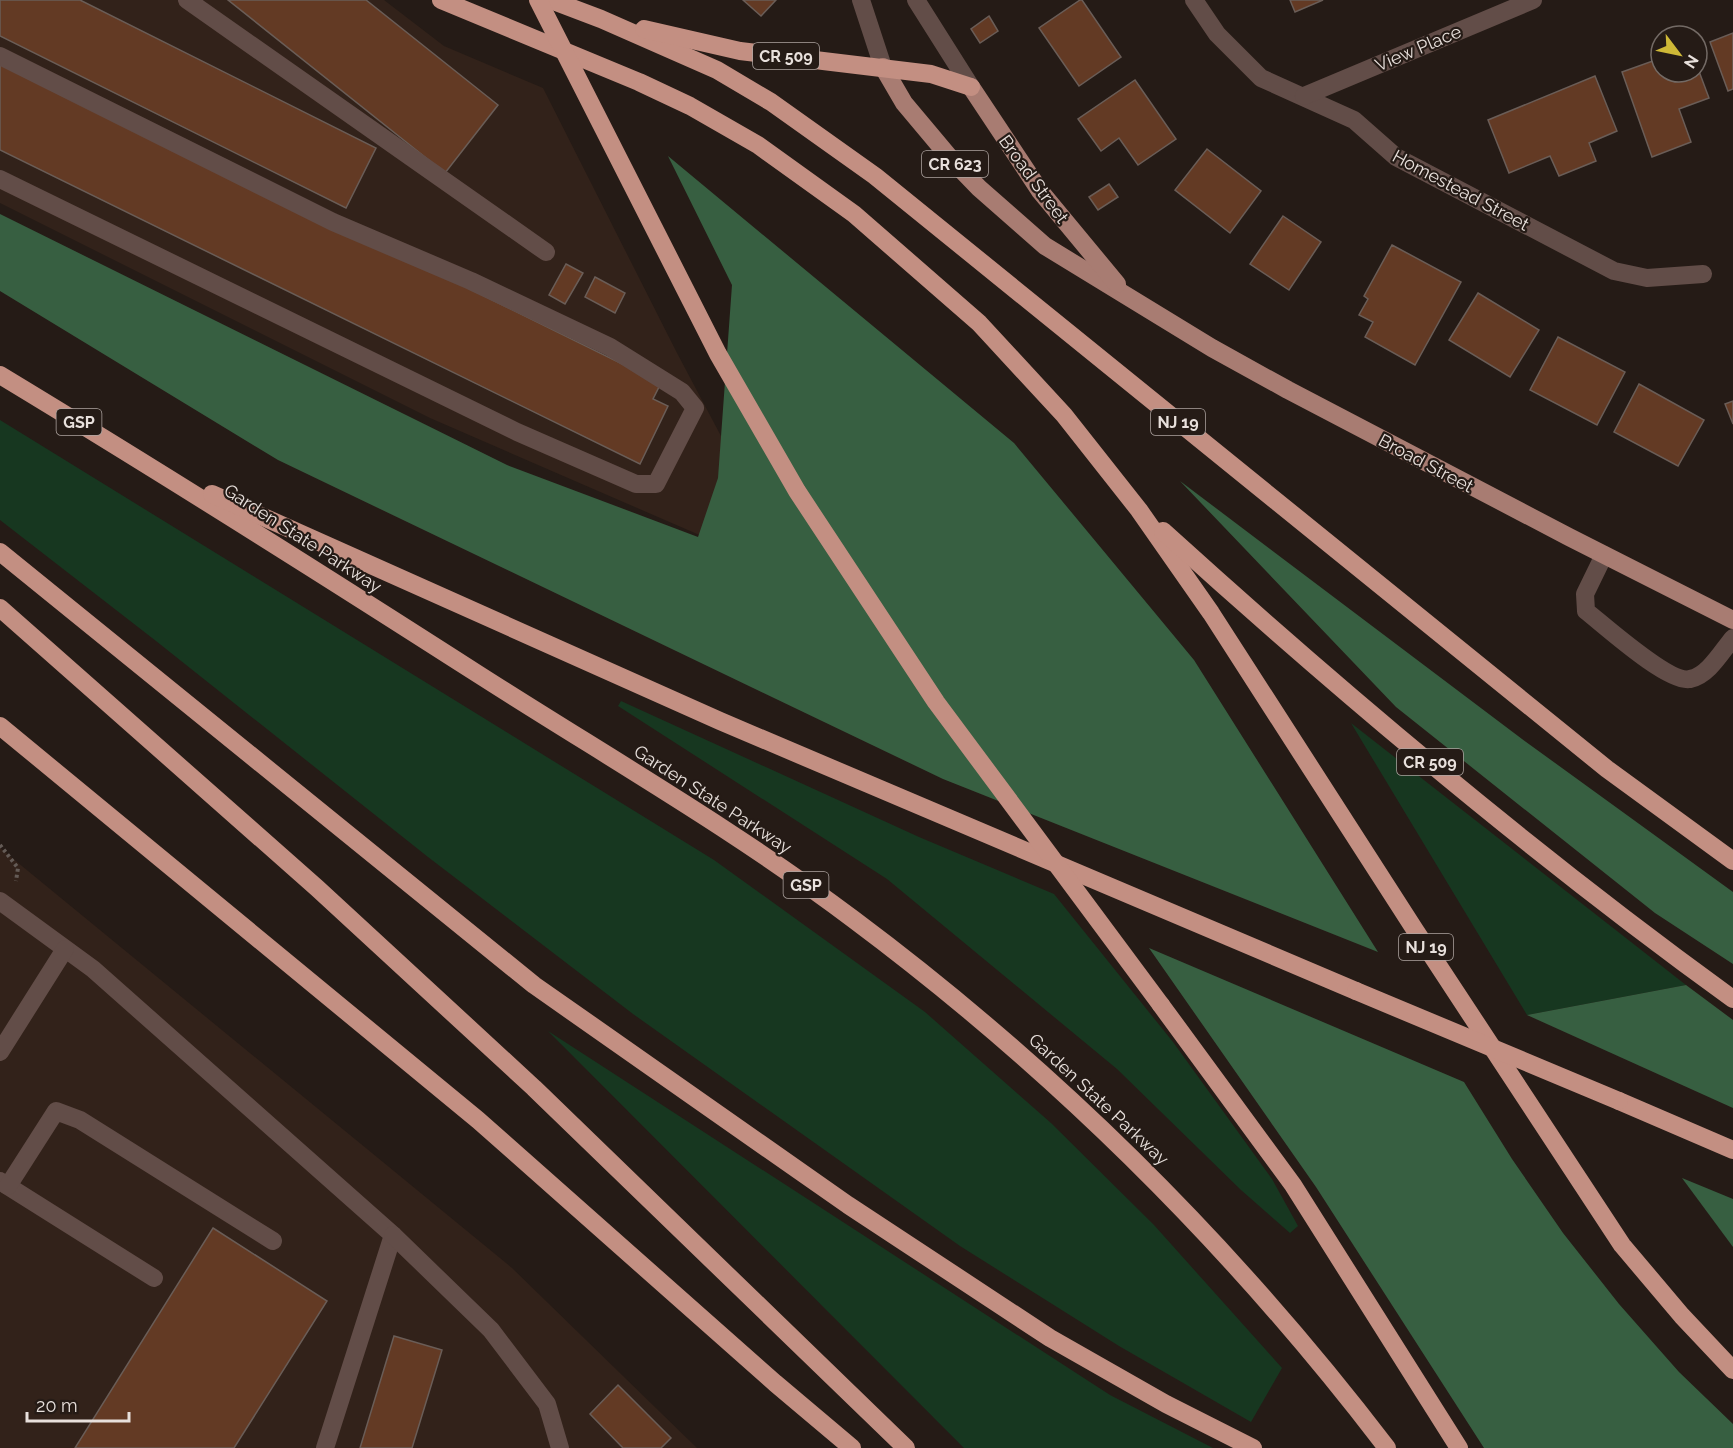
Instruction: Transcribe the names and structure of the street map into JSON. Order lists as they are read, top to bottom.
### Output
{
  "streets": {
    "highway": [
      "CR 509",
      "GSP",
      "NJ 19",
      "Garden State Parkway"
    ],
    "main road": ["CR 623", "Broad Street"],
    "street": ["View Place", "Homestead Street"]
  },
  "crossings": [
    ["View Place", "Homestead Street"],
    ["CR 509", "CR 623"],
    ["CR 509", "Broad Street"],
    ["CR 509", "NJ 19"],
    ["CR 623", "Broad Street"]
  ],
  "scale_bar": "20 m",
  "north": "bottom right"
}
